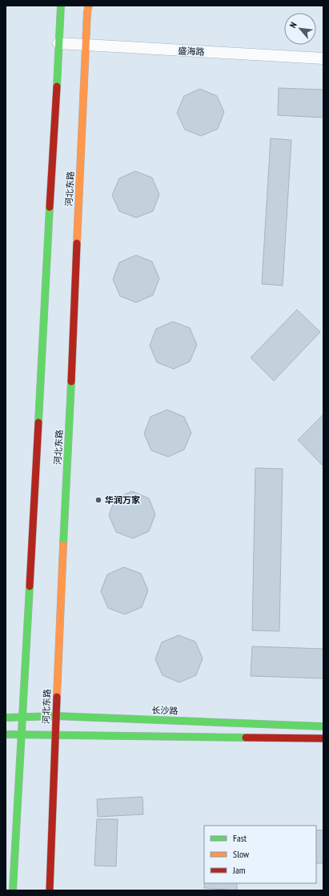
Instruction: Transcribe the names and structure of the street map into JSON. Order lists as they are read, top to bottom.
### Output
{
  "streets": {
    "main road": ["河北东路", "长沙路"],
    "street": ["盛海路"]
  },
  "crossings": [
    ["盛海路", "河北东路"],
    ["河北东路", "长沙路"]
  ],
  "places": ["华润万家"],
  "legend": ["Fast", "Slow", "Jam"],
  "north": "top left"
}
